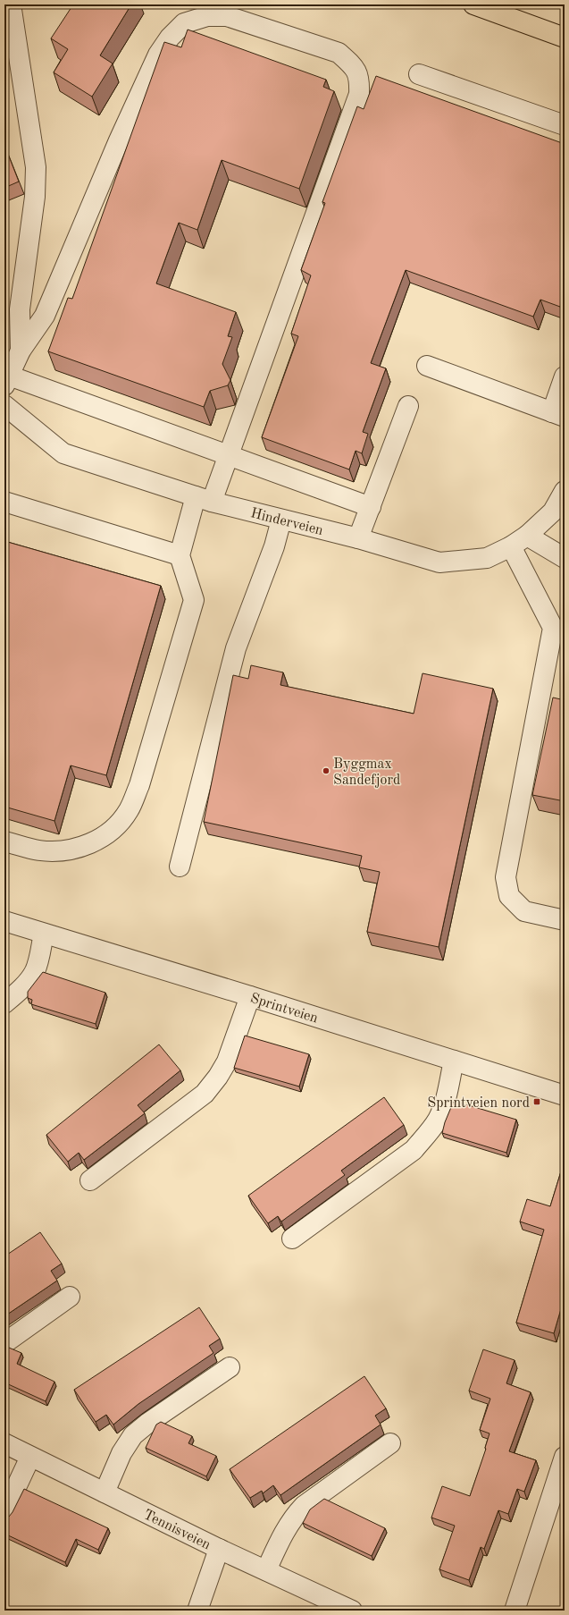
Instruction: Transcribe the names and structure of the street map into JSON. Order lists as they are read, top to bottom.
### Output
{
  "streets": {
    "street": ["Hinderveien", "Sprintveien", "Tennisveien"]
  },
  "places": {
    "other": ["Byggmax Sandefjord"],
    "transit": ["Sprintveien nord"]
  }
}
